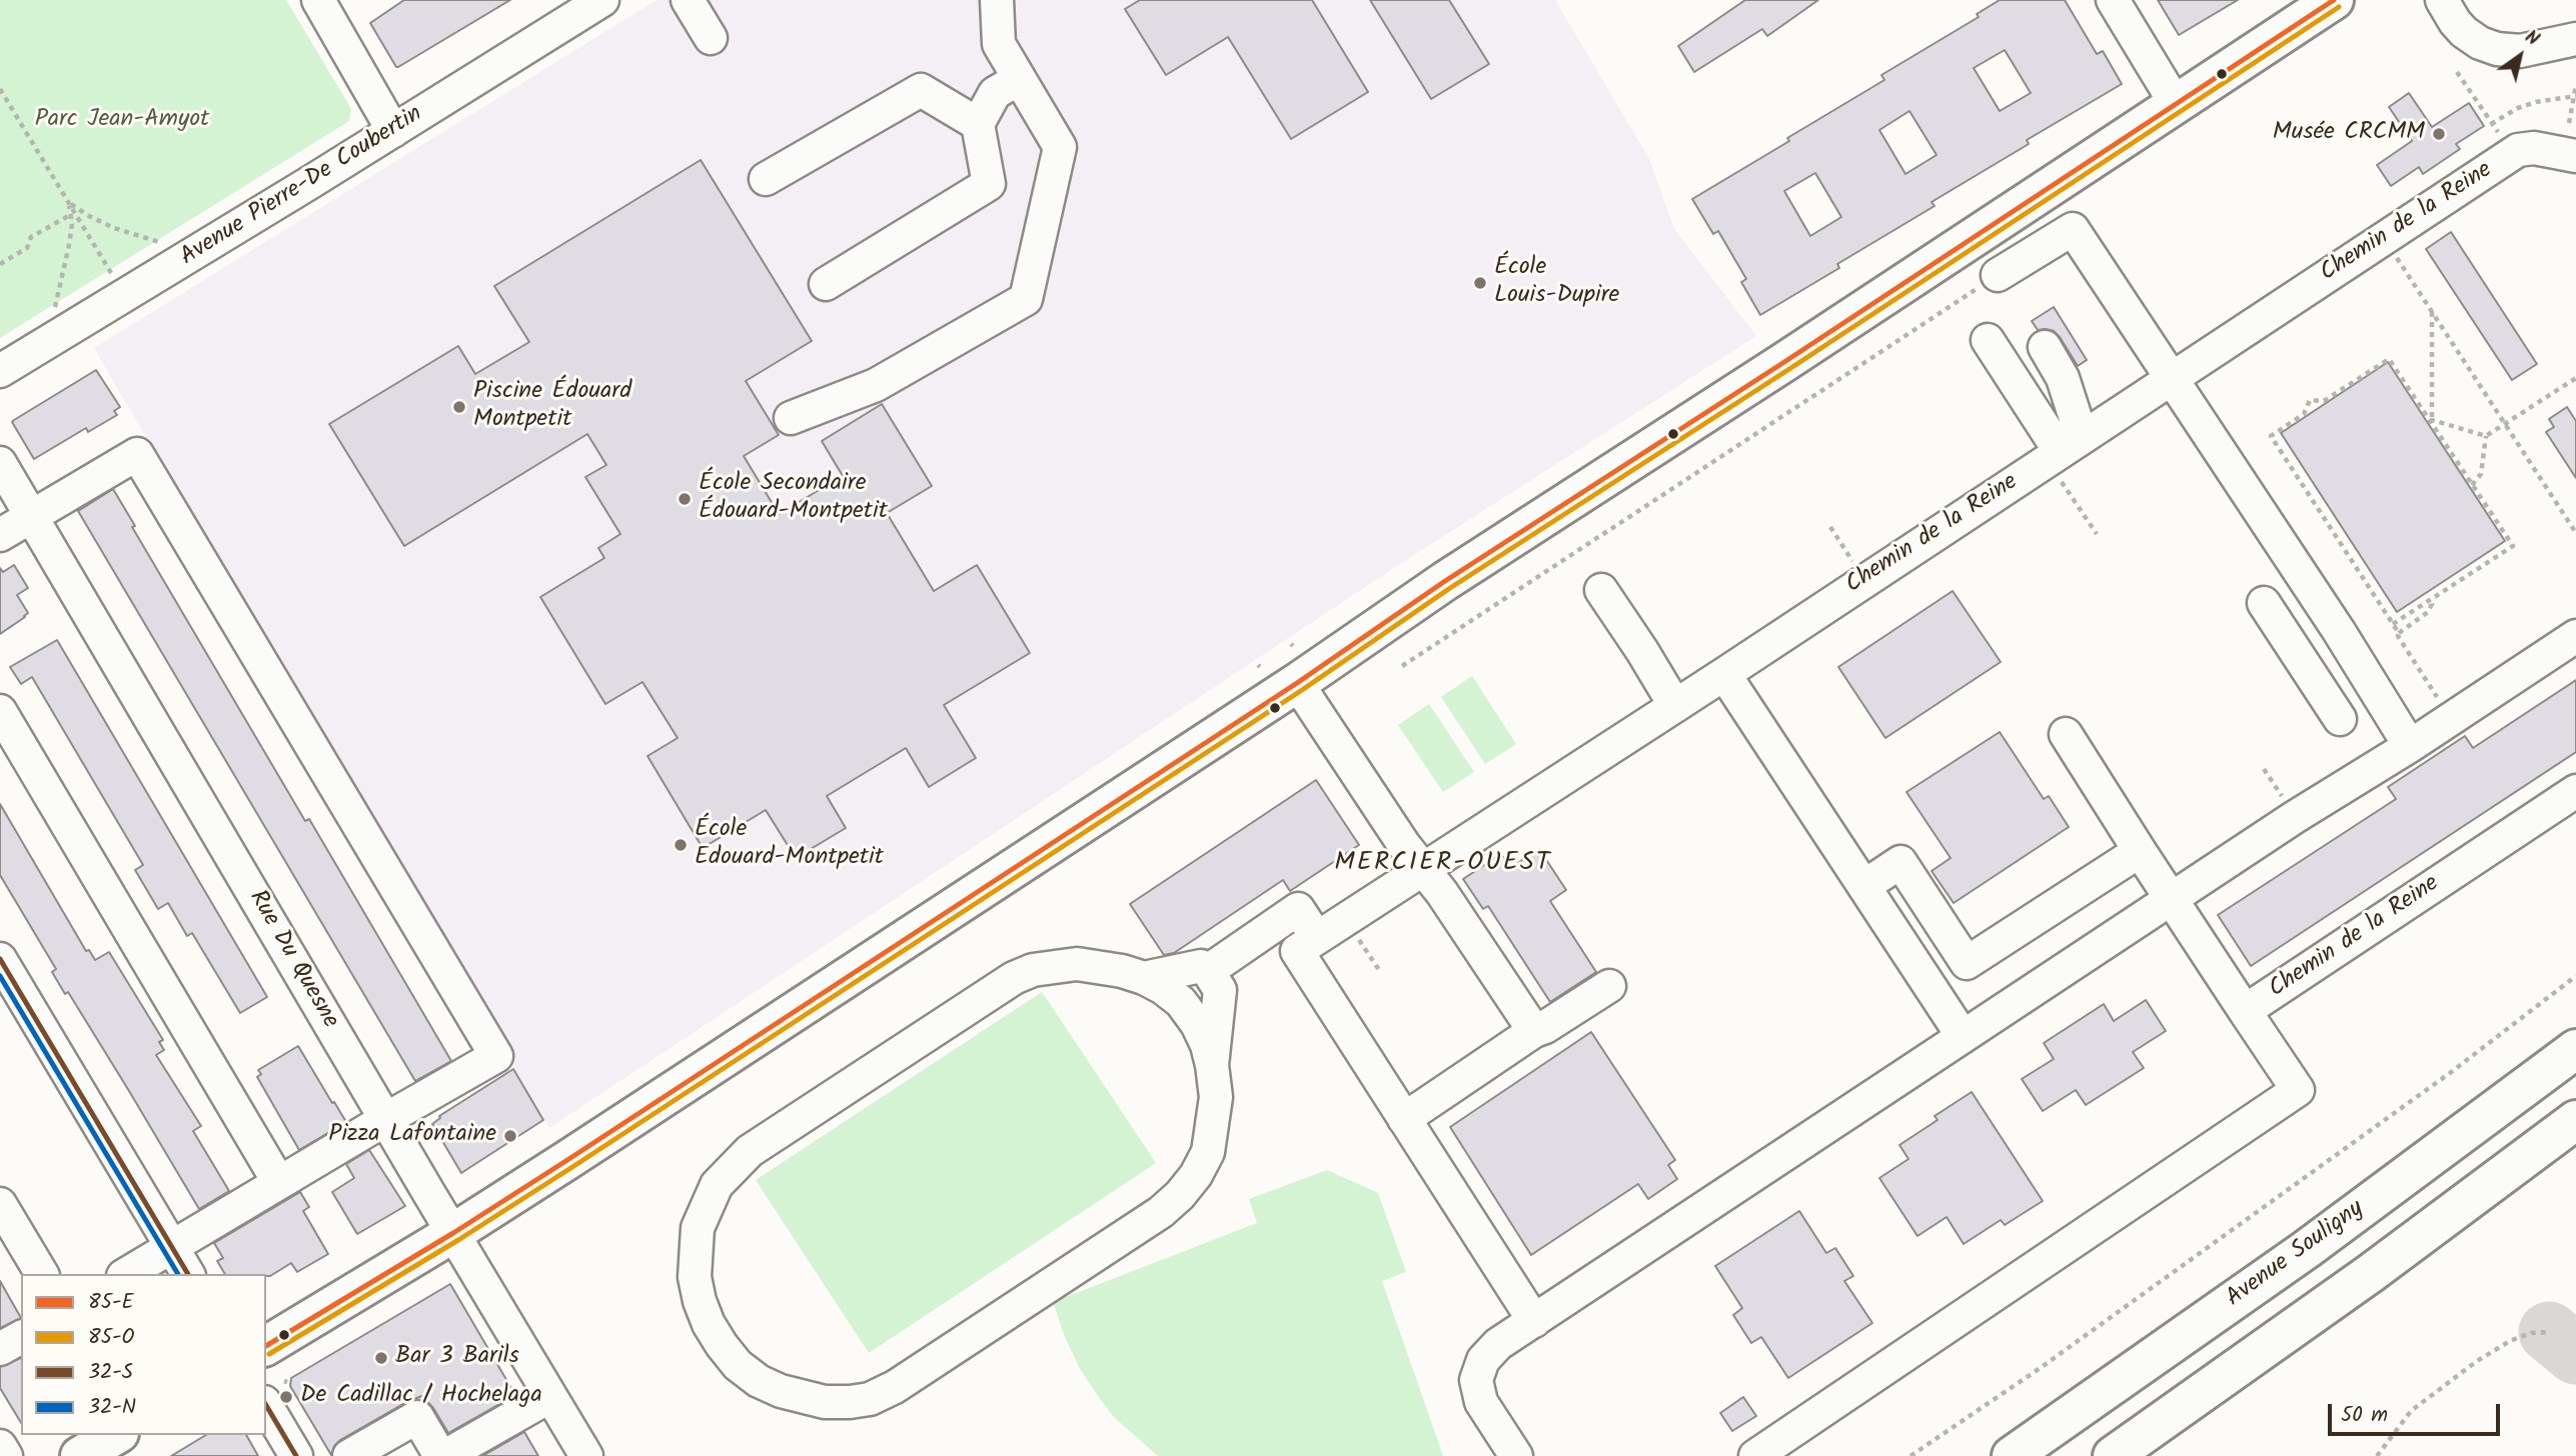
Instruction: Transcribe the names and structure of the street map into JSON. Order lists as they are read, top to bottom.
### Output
{
  "streets": {
    "main road": ["Avenue Souligny"],
    "street": ["Avenue Pierre-De Coubertin", "Chemin de la Reine", "Rue Du Quesne"]
  },
  "districts": ["MERCIER-OUEST"],
  "parks": ["Parc Jean-Amyot"],
  "places": [
    "Musée CRCMM",
    "École Louis-Dupire",
    "Piscine Édouard Montpetit",
    "École Secondaire Édouard-Montpetit",
    "École Edouard-Montpetit",
    "Pizza Lafontaine",
    "Bar 3 Barils",
    "De Cadillac / Hochelaga"
  ],
  "lines": [
    "transit line 85-E",
    "transit line 85-O",
    "transit line 32-S",
    "transit line 32-N"
  ],
  "legend": [
    "85-E",
    "85-O",
    "32-S",
    "32-N"
  ],
  "scale_bar": "50 m",
  "north": "top right"
}
